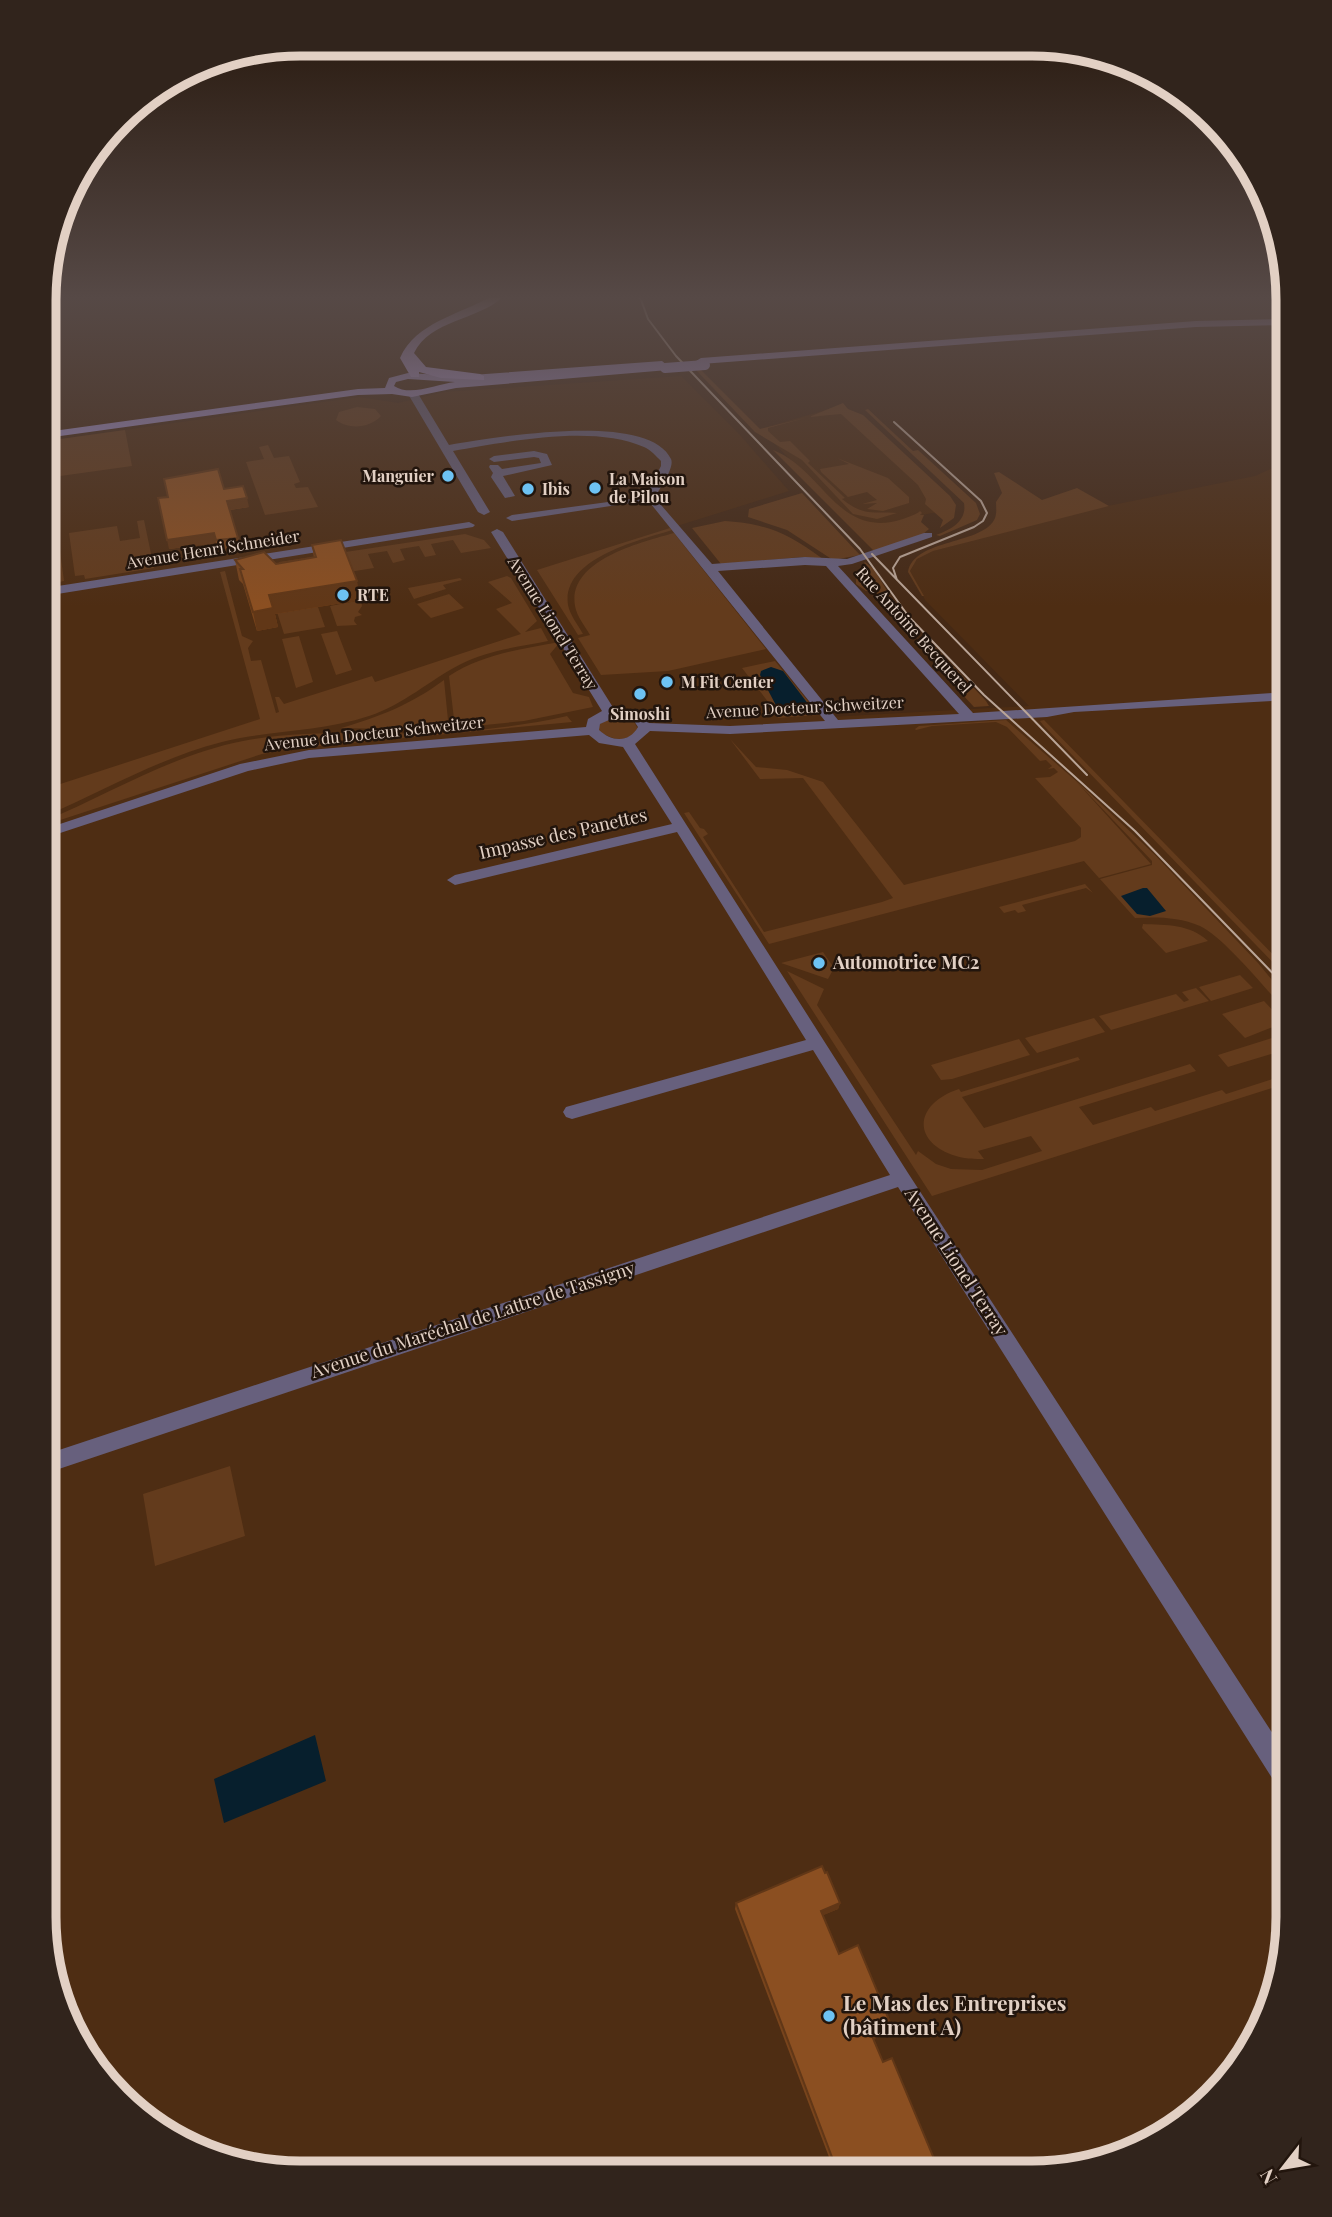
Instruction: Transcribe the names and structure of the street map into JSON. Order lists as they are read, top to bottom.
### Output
{
  "streets": {
    "street": [
      "Avenue Henri Schneider",
      "Avenue Lionel Terray",
      "Rue Antoine Becquerel",
      "Avenue Docteur Schweitzer",
      "Avenue du Docteur Schweitzer",
      "Impasse des Panettes",
      "Avenue du Maréchal de Lattre de Tassigny"
    ]
  },
  "crossings": [
    ["Avenue Lionel Terray", "Impasse des Panettes"],
    ["Avenue Lionel Terray", "Avenue du Maréchal de Lattre de Tassigny"],
    ["Rue Antoine Becquerel", "Avenue Docteur Schweitzer"]
  ],
  "places": [
    "Manguier",
    "La Maison de Pilou",
    "Ibis",
    "RTE",
    "M Fit Center",
    "Simoshi",
    "Automotrice MC2",
    "Le Mas des Entreprises (bâtiment A)"
  ],
  "north": "bottom left"
}
